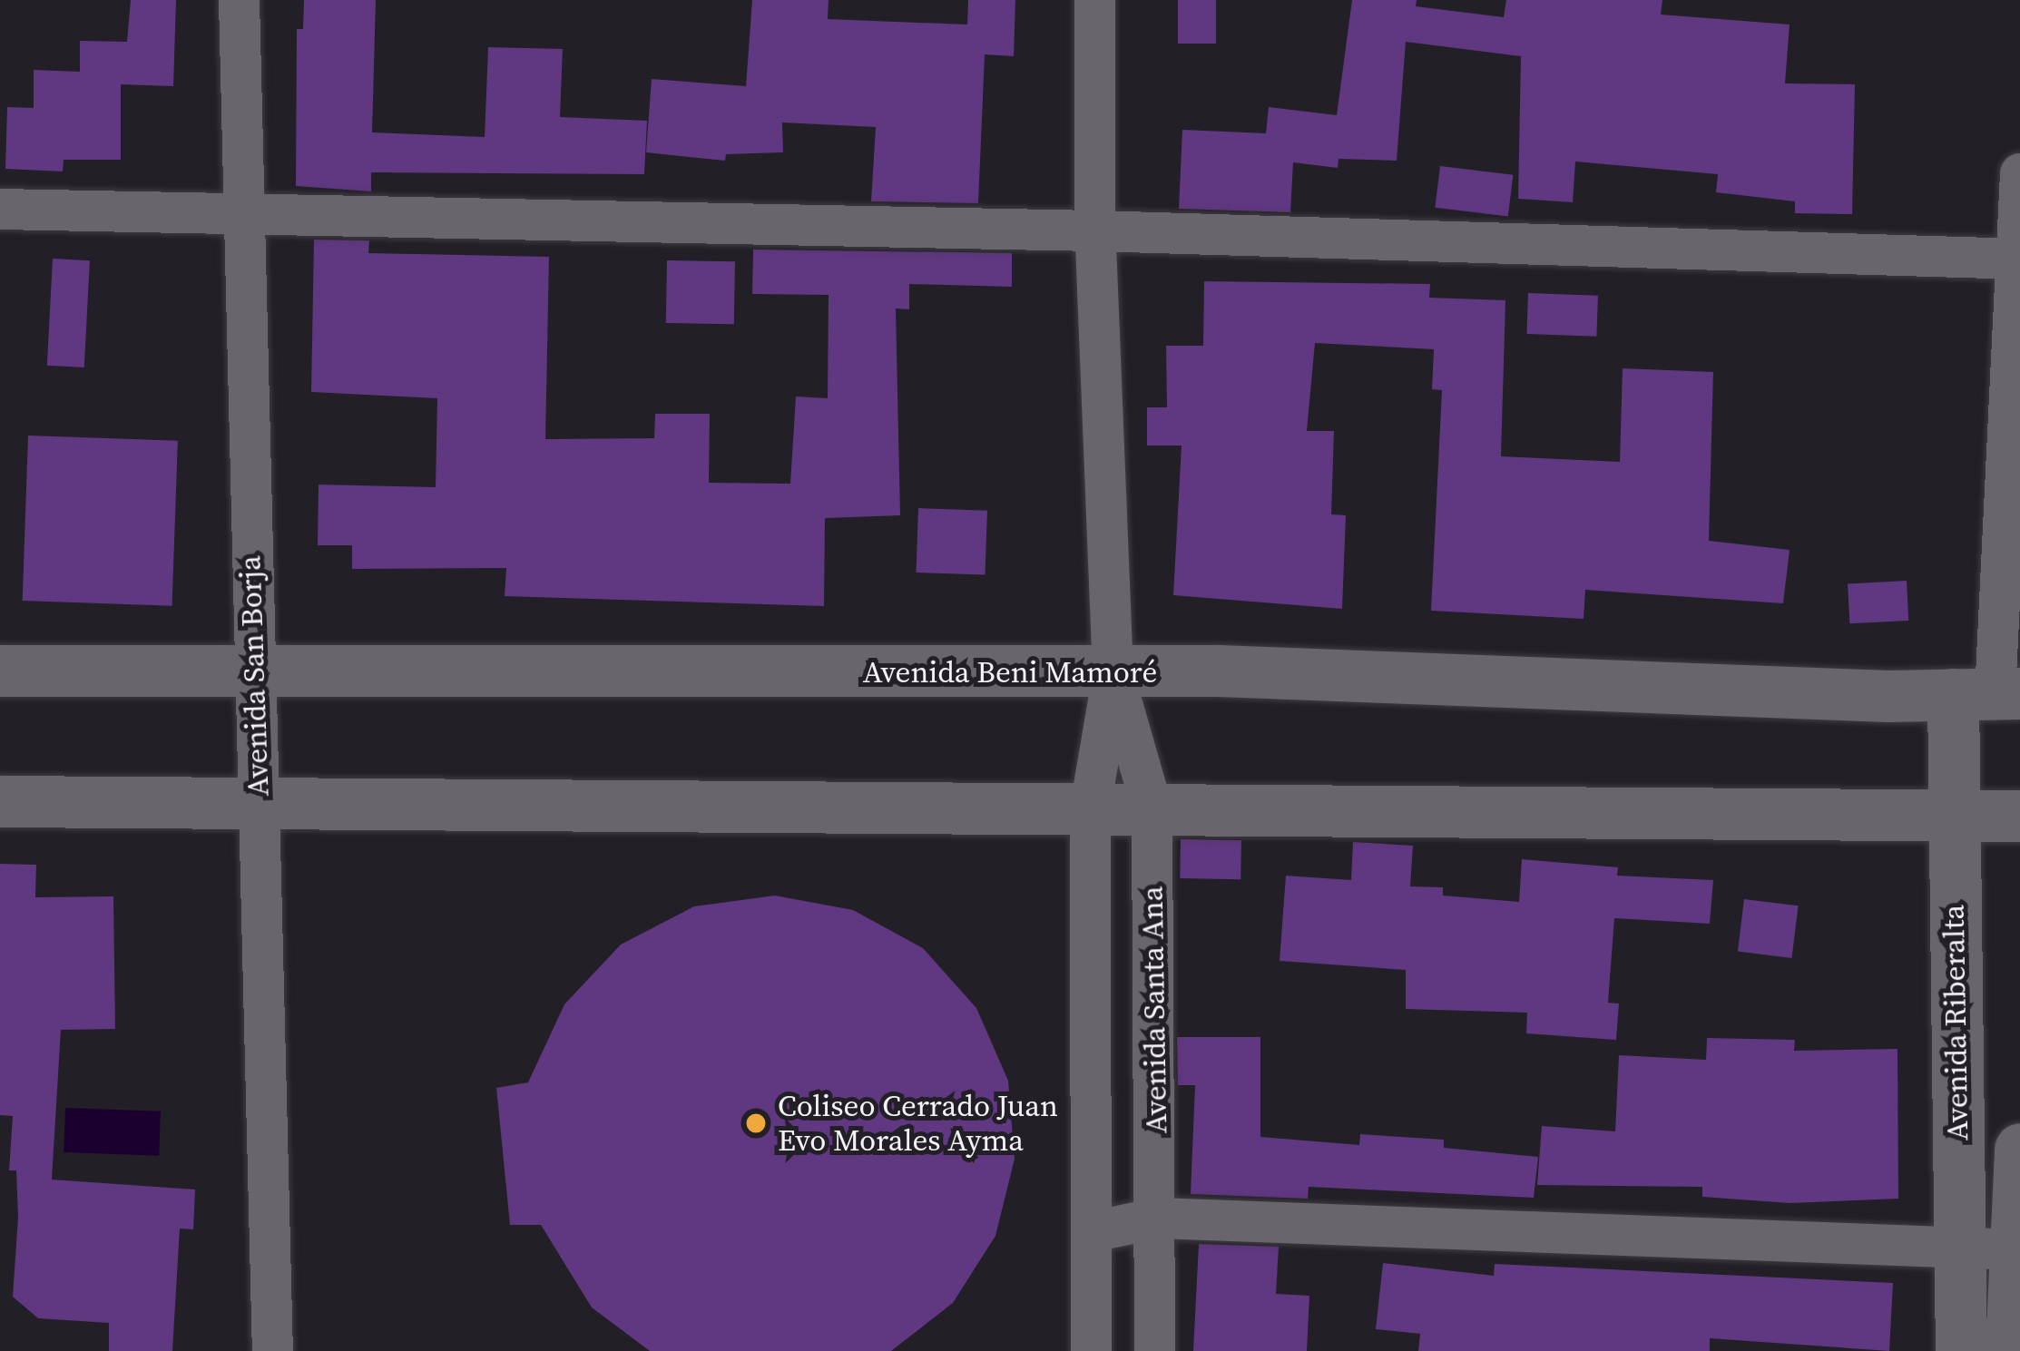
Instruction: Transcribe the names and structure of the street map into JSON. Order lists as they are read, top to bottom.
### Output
{
  "streets": {
    "street": [
      "Avenida Beni Mamoré",
      "Avenida San Borja",
      "Avenida Santa Ana",
      "Avenida Riberalta"
    ]
  },
  "crossings": [
    ["Avenida Beni Mamoré", "Avenida San Borja"],
    ["Avenida Beni Mamoré", "Avenida Santa Ana"],
    ["Avenida Beni Mamoré", "Avenida Riberalta"]
  ],
  "places": ["Coliseo Cerrado Juan Evo Morales Ayma"]
}
